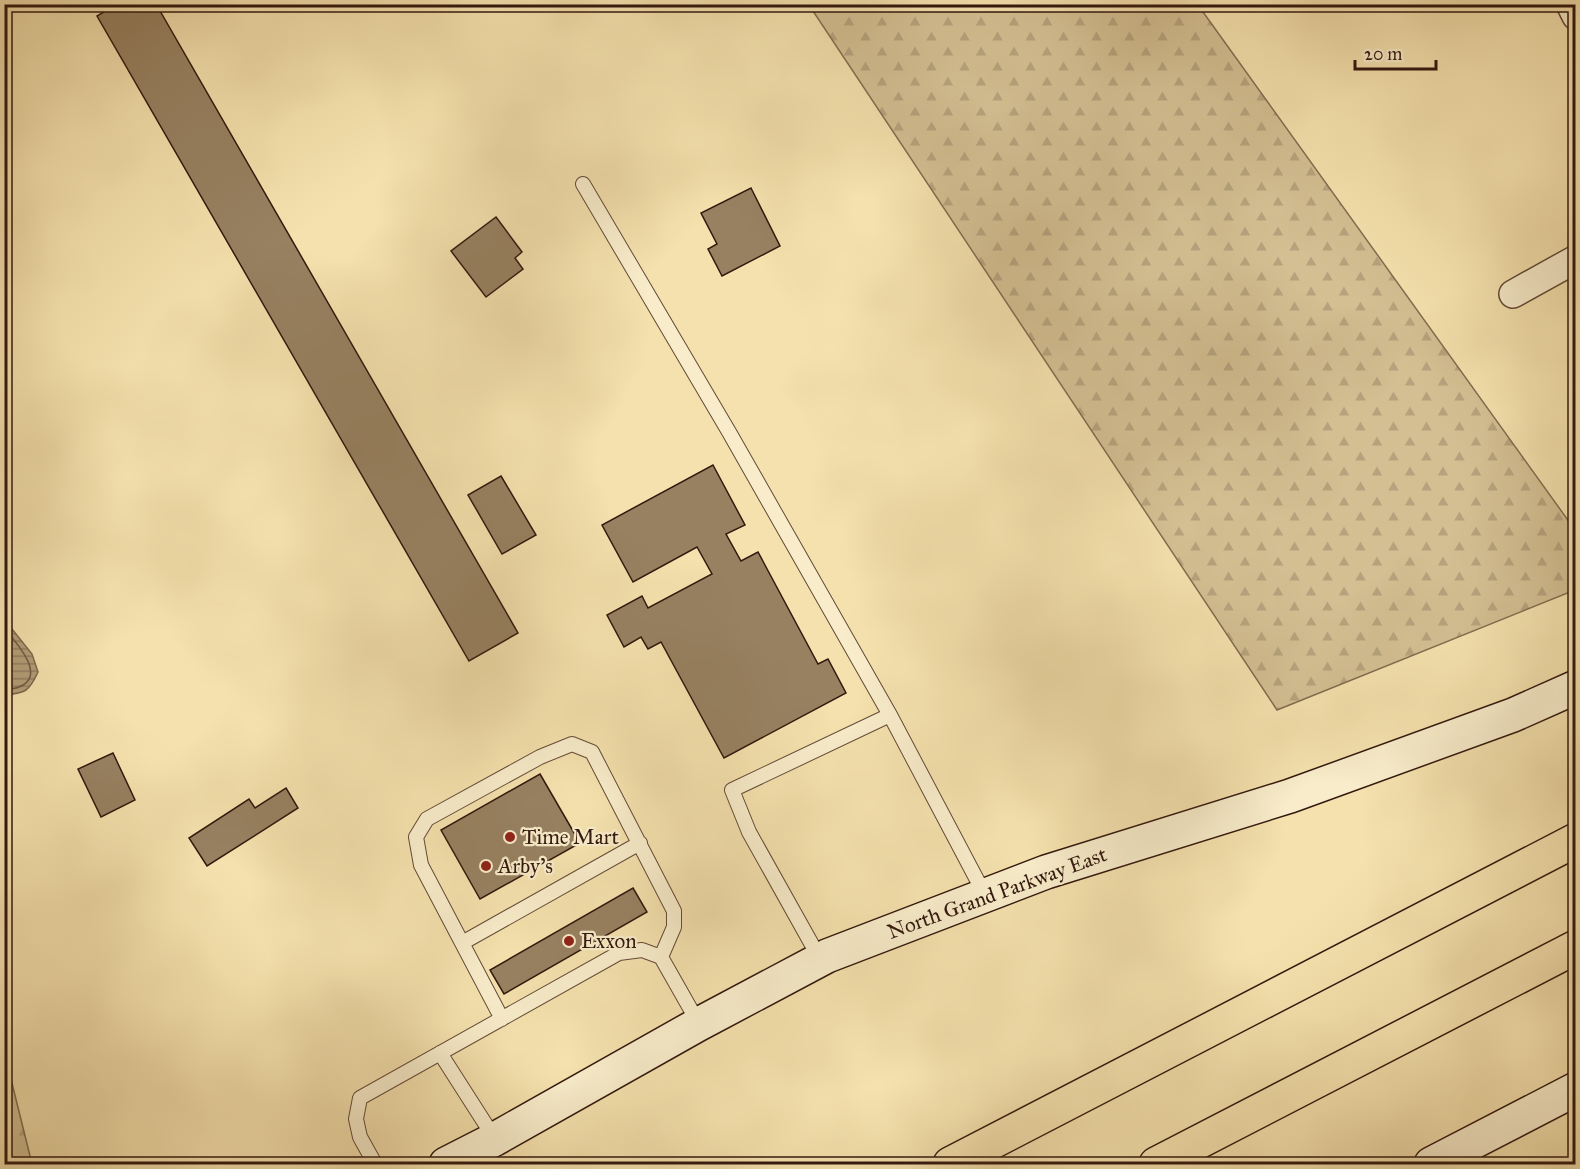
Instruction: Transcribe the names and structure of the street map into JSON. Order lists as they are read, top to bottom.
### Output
{
  "streets": {
    "main road": ["North Grand Parkway East"]
  },
  "places": ["Time Mart", "Arby's", "Exxon"],
  "scale_bar": "20 m"
}
